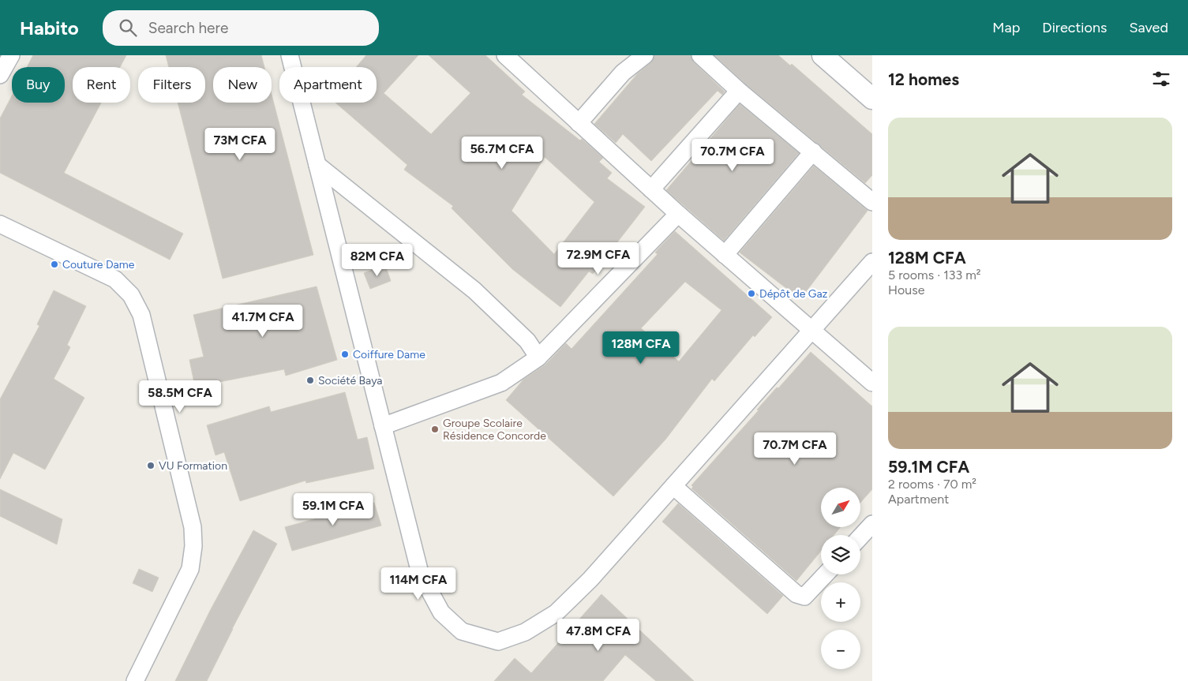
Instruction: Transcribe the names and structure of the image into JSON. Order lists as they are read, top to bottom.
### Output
{
  "places": [
    "Couture Dame",
    "Dépôt de Gaz",
    "Coiffure Dame",
    "Société Baya",
    "Groupe Scolaire Résidence Concorde",
    "VU Formation"
  ],
  "north": "top right",
  "page": {
    "header": "Habito",
    "search": "Search here",
    "nav": ["Map", "Directions", "Saved"],
    "heading": "12 homes",
    "chip": [
      "Buy",
      "Rent",
      "Filters",
      "New",
      "Apartment"
    ],
    "list": [
      {
        "name": "128M CFA",
        "note": "5 rooms · 133 m² · House"
      },
      {
        "name": "59.1M CFA",
        "note": "2 rooms · 70 m² · Apartment"
      }
    ],
    "price": [
      "73M CFA",
      "56.7M CFA",
      "70.7M CFA",
      "72.9M CFA",
      "82M CFA",
      "41.7M CFA",
      "128M CFA",
      "58.5M CFA",
      "70.7M CFA",
      "59.1M CFA",
      "114M CFA",
      "47.8M CFA"
    ],
    "map_buttons": ["+", "−"]
  }
}
